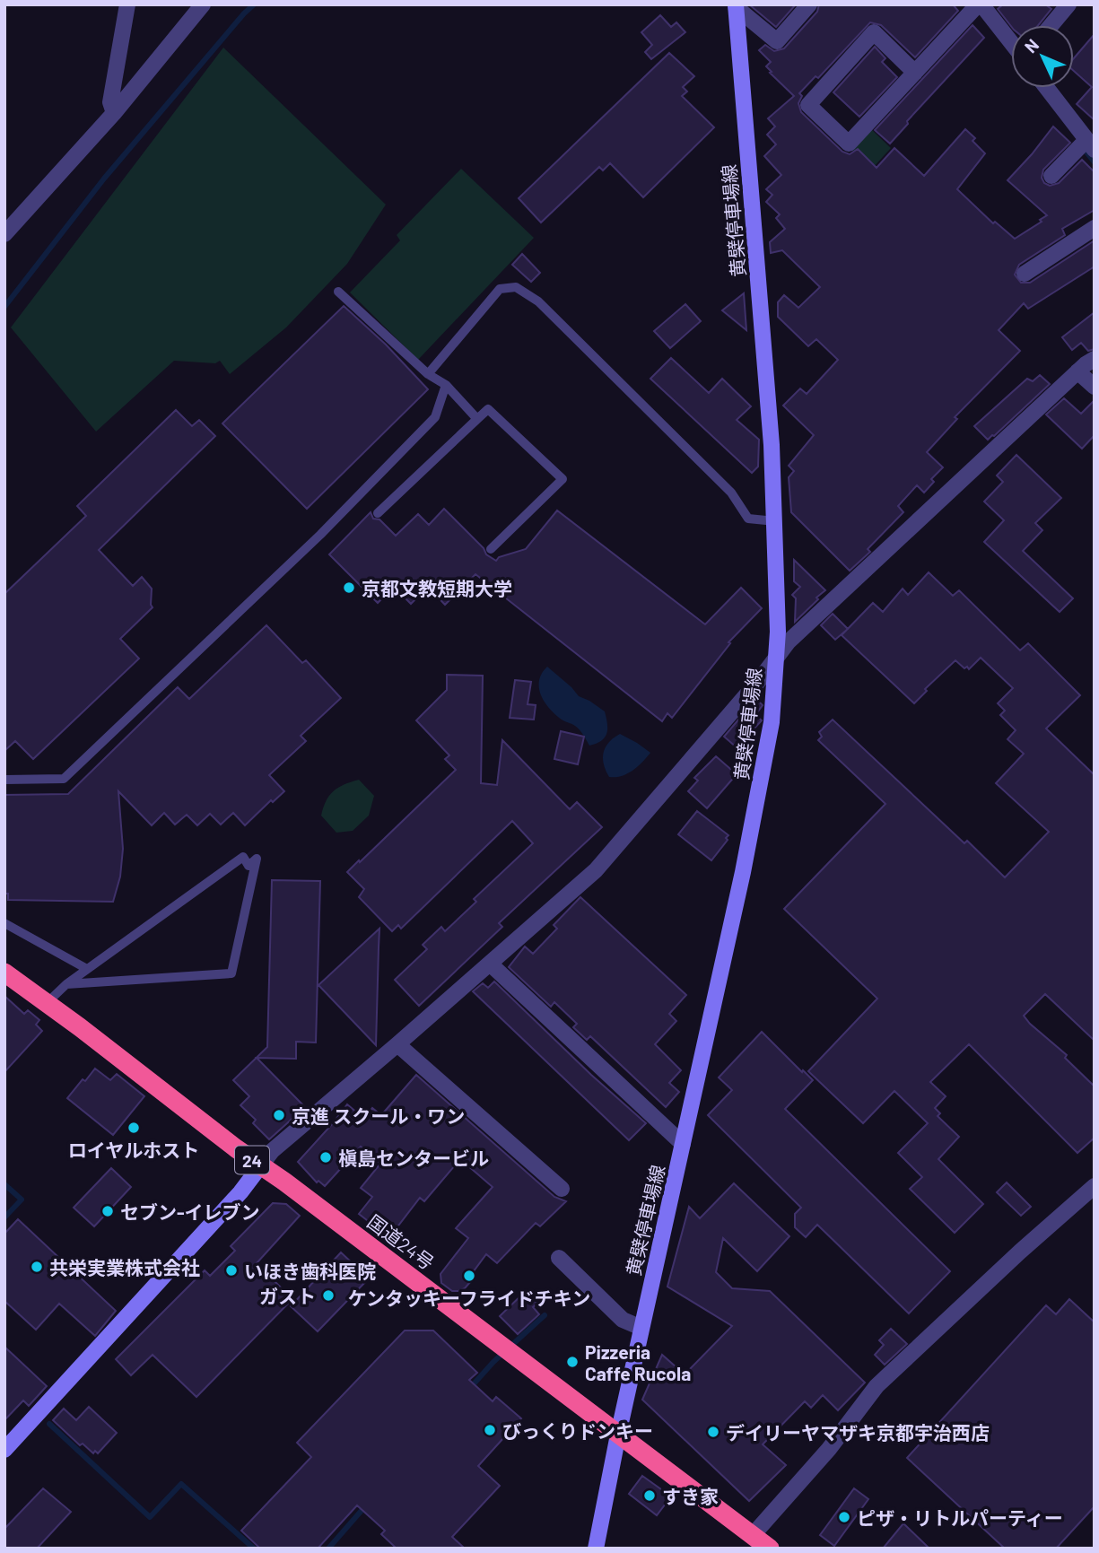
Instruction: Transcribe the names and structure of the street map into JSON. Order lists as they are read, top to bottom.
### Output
{
  "streets": {
    "highway": ["24", "国道24号"],
    "main road": ["黄檗停車場線"]
  },
  "crossings": [
    ["黄檗停車場線", "国道24号"]
  ],
  "places": [
    "京都文教短期大学",
    "京進 スクール・ワン",
    "ロイヤルホスト",
    "槇島センタービル",
    "セブン-イレブン",
    "共栄実業株式会社",
    "いほき歯科医院",
    "ケンタッキーフライドチキン",
    "ガスト",
    "Pizzeria Caffe Rucola",
    "びっくりドンキー",
    "デイリーヤマザキ京都宇治西店",
    "すき家",
    "ピザ・リトルパーティー"
  ],
  "north": "top left"
}
